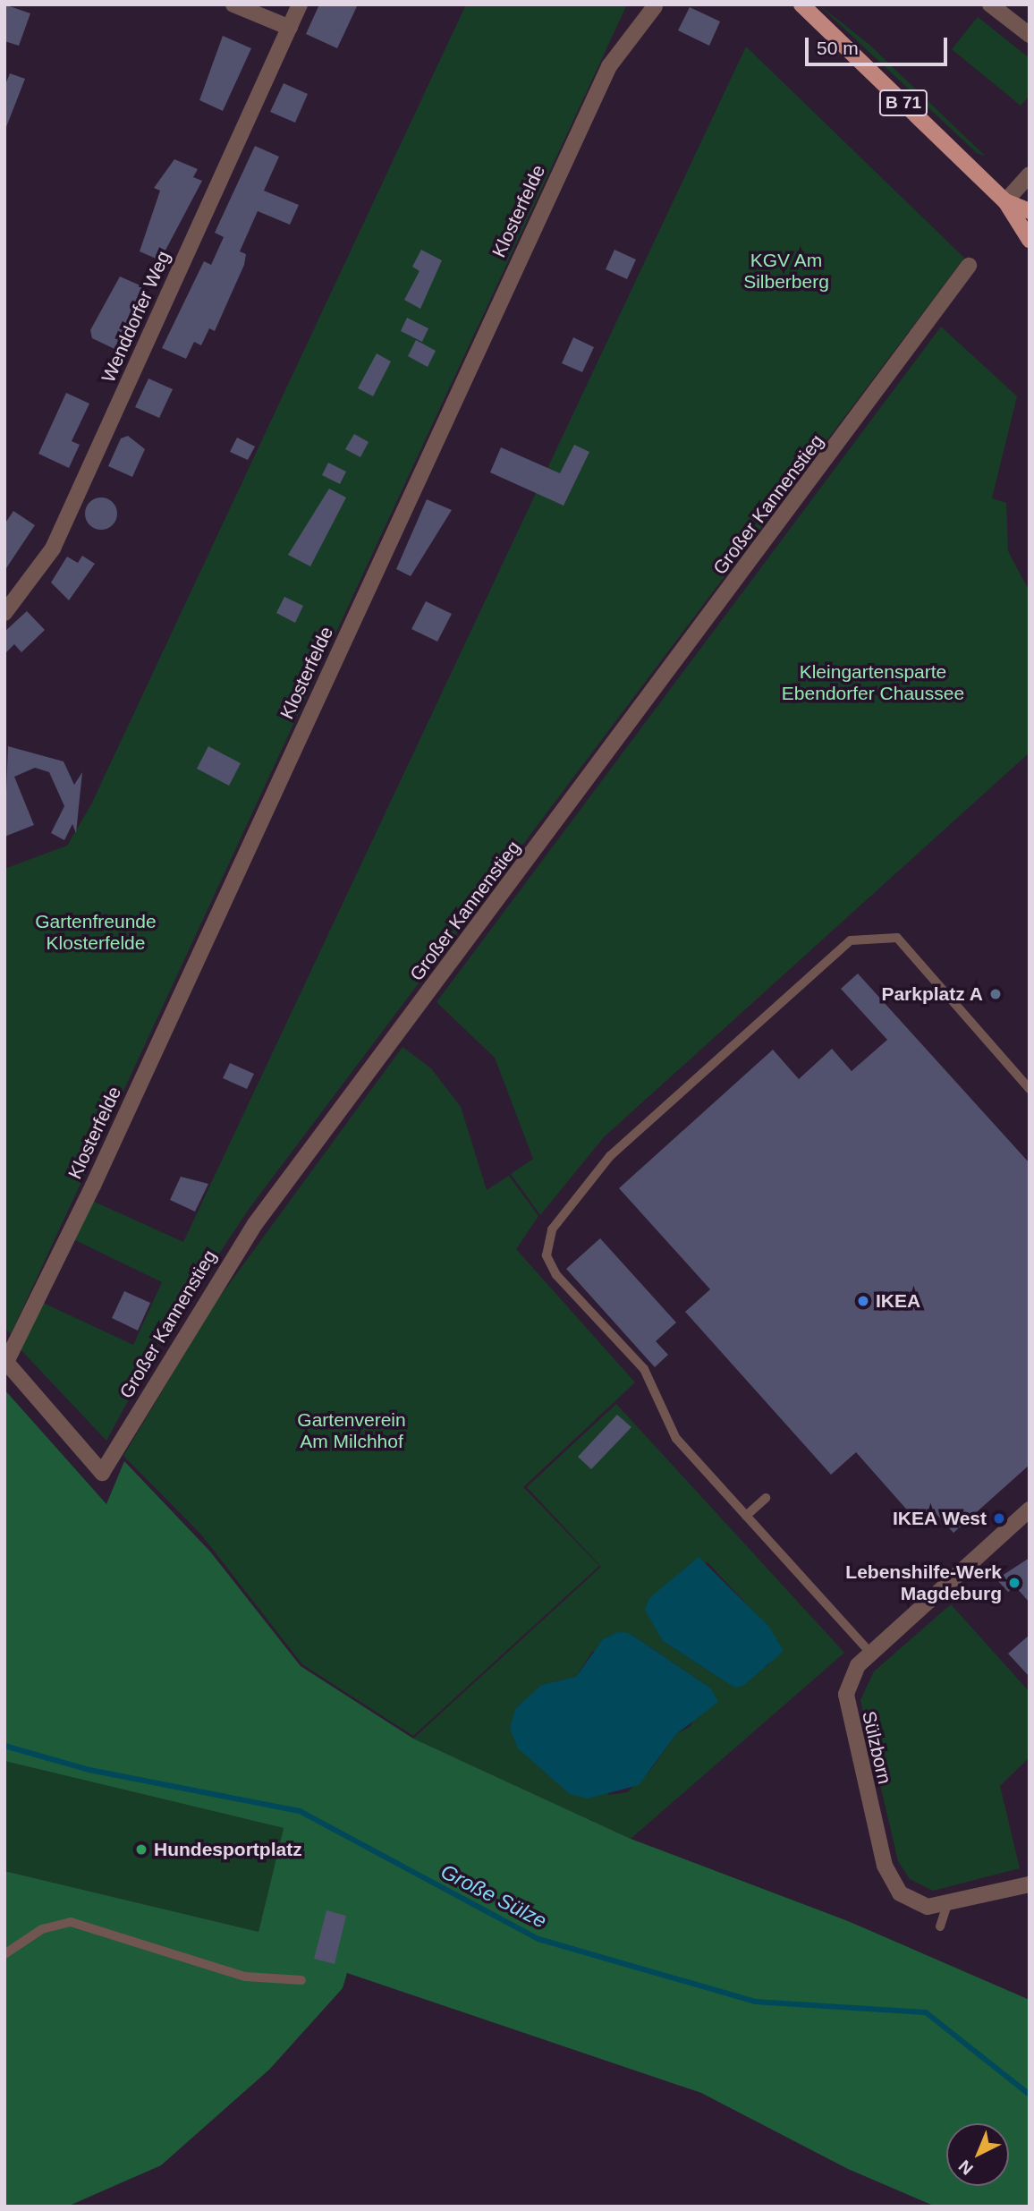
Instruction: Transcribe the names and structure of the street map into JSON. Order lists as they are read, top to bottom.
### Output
{
  "streets": {
    "main road": ["B 71"],
    "street": [
      "Klosterfelde",
      "Wenddorfer Weg",
      "Großer Kannenstieg",
      "Sülzborn"
    ]
  },
  "crossings": [
    ["Klosterfelde", "Großer Kannenstieg"]
  ],
  "water": ["Große Sülze"],
  "parks": [
    "KGV Am Silberberg",
    "Kleingartensparte Ebendorfer Chaussee",
    "Gartenfreunde Klosterfelde",
    "Gartenverein Am Milchhof"
  ],
  "places": [
    "Parkplatz A",
    "IKEA",
    "IKEA West",
    "Lebenshilfe-Werk Magdeburg",
    "Hundesportplatz"
  ],
  "scale_bar": "50 m",
  "north": "bottom left"
}
